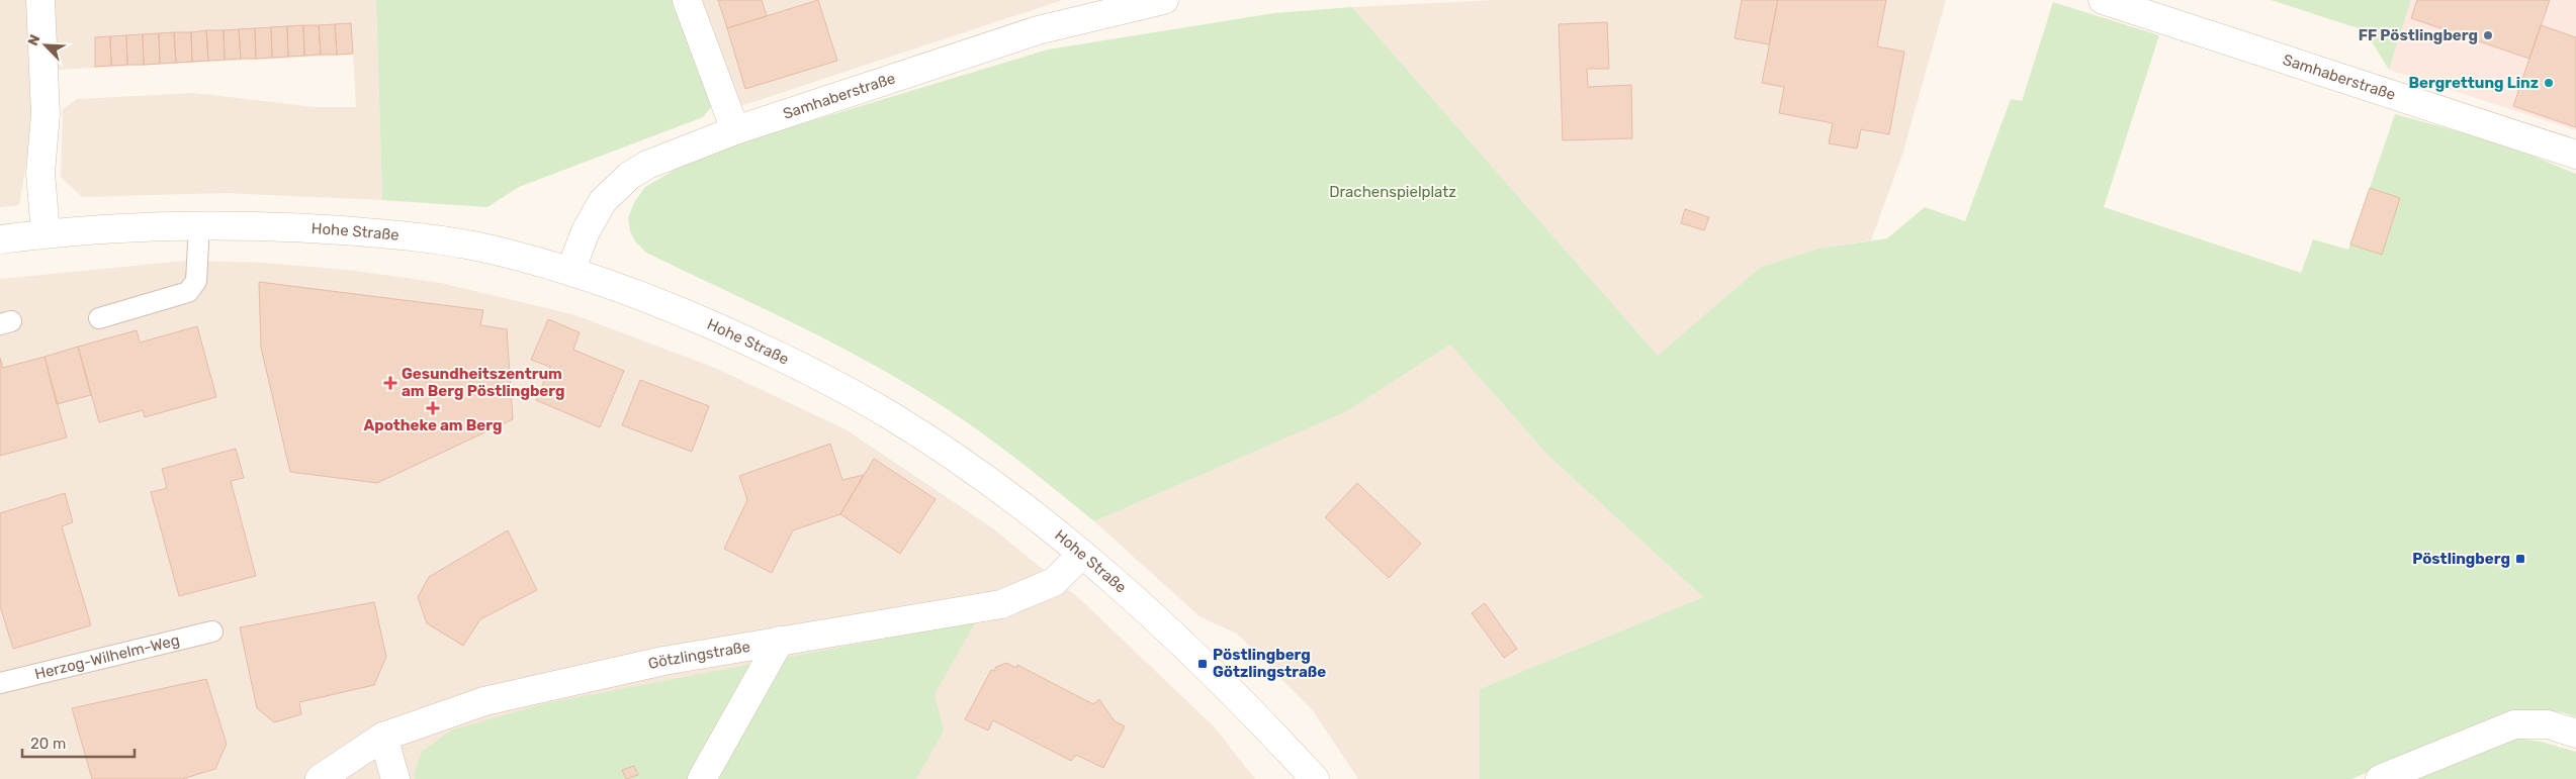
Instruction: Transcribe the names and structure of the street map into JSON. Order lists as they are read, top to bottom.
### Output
{
  "streets": {
    "street": ["Samhaberstraße", "Hohe Straße", "Götzlingstraße"],
    "lane": ["Herzog-Wilhelm-Weg"]
  },
  "crossings": [
    ["Samhaberstraße", "Hohe Straße"],
    ["Hohe Straße", "Götzlingstraße"]
  ],
  "parks": ["Drachenspielplatz"],
  "places": {
    "other": ["FF Pöstlingberg", "Bergrettung Linz"],
    "health": ["Gesundheitszentrum am Berg Pöstlingberg", "Apotheke am Berg"],
    "transit": ["Pöstlingberg", "Pöstlingberg Götzlingstraße"]
  },
  "scale_bar": "20 m",
  "north": "top left"
}
